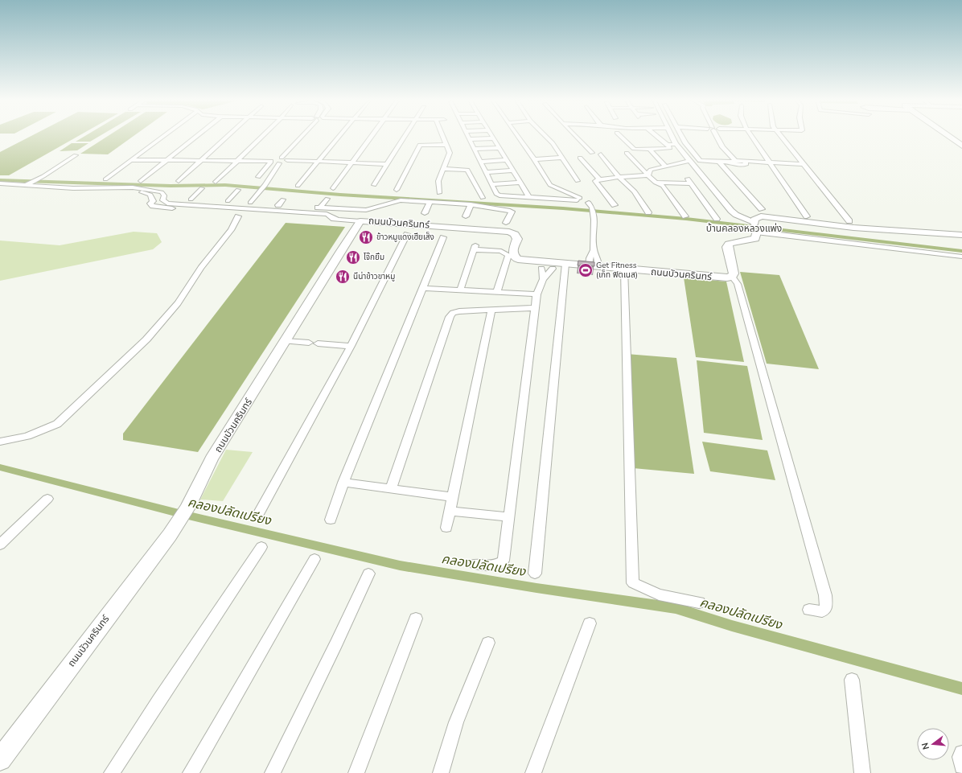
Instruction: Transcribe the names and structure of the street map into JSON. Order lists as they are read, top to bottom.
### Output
{
  "streets": {
    "street": ["ถนนบัวนครินทร์"]
  },
  "districts": ["บ้านคลองหลวงแพ่ง"],
  "water": ["คลองปลัดเปรียง"],
  "places": {
    "restaurant": ["ข้าวหมูแดงเฮียเส็ง", "โจ๊กยิ้ม", "นีน่าข้าวขาหมู"],
    "sports": ["Get Fitness (เก็ท ฟิตเนส)"]
  },
  "north": "left"
}
